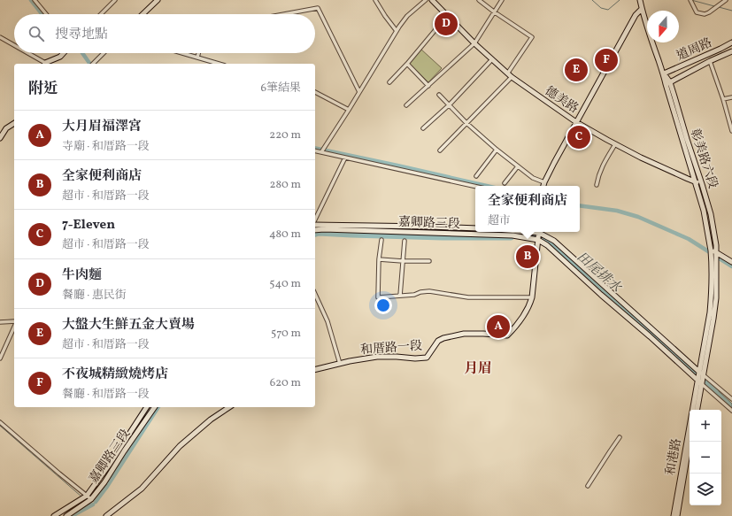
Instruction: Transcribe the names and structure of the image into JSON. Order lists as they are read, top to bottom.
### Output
{
  "streets": {
    "street": [
      "道周路",
      "德美路",
      "彰美路六段",
      "嘉卿路三段",
      "和厝路一段",
      "和港路"
    ]
  },
  "crossings": [
    ["道周路", "彰美路六段"],
    ["德美路", "彰美路六段"],
    ["彰美路六段", "和港路"],
    ["嘉卿路三段", "和厝路一段"],
    ["嘉卿路三段", "和港路"]
  ],
  "districts": ["月眉"],
  "water": ["田尾排水"],
  "north": "bottom",
  "page": {
    "pins": [
      "D",
      "F",
      "E",
      "C",
      "B",
      "A"
    ],
    "search": "搜尋地點",
    "heading": ["附近", "6筆結果"],
    "list": [
      {
        "mark": "A",
        "name": "大月眉福澤宮",
        "note": "寺廟 · 和厝路一段",
        "value": "220 m"
      },
      {
        "mark": "B",
        "name": "全家便利商店",
        "note": "超市 · 和厝路一段",
        "value": "280 m"
      },
      {
        "mark": "C",
        "name": "7-Eleven",
        "note": "超市 · 和厝路一段",
        "value": "480 m"
      },
      {
        "mark": "D",
        "name": "牛肉麵",
        "note": "餐廳 · 惠民街",
        "value": "540 m"
      },
      {
        "mark": "E",
        "name": "大盤大生鮮五金大賣場",
        "note": "超市 · 和厝路一段",
        "value": "570 m"
      },
      {
        "mark": "F",
        "name": "不夜城精緻燒烤店",
        "note": "餐廳 · 和厝路一段",
        "value": "620 m"
      }
    ],
    "popup": ["全家便利商店", "超市"],
    "map_buttons": ["+", "−"]
  }
}
